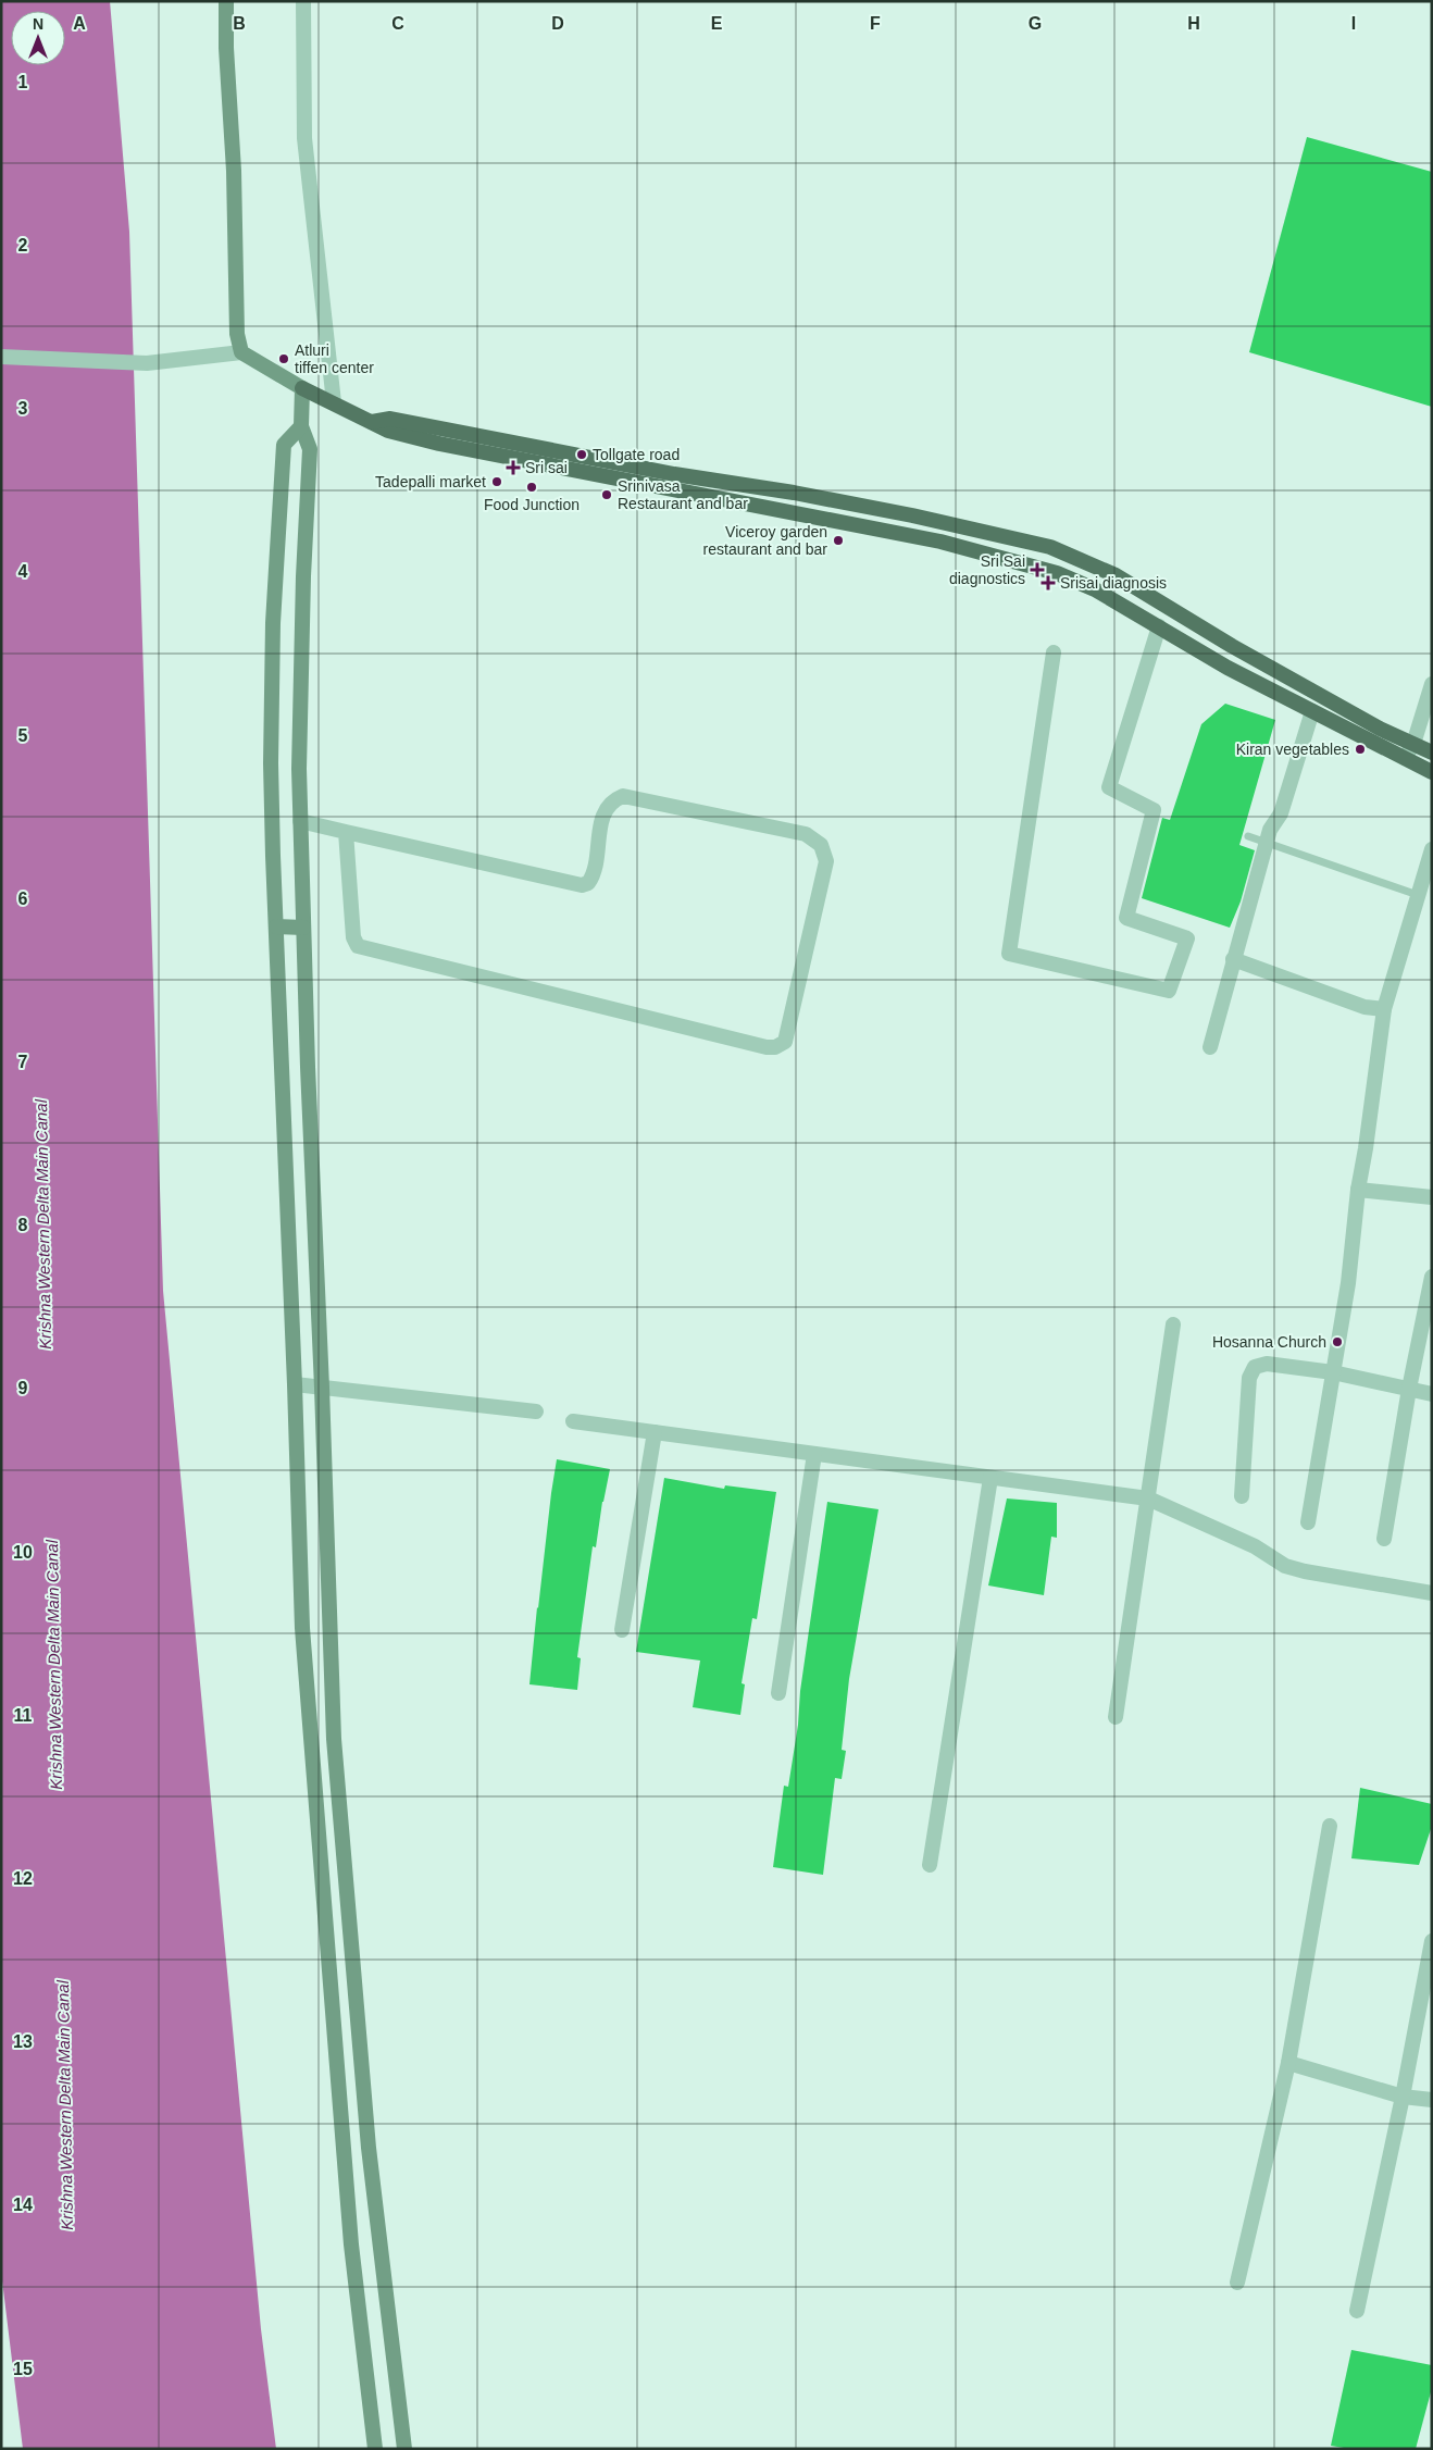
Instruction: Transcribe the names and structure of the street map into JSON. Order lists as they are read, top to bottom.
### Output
{
  "water": ["Krishna Western Delta Main Canal"],
  "places": {
    "other": [
      "Atluri tiffen center",
      "Tollgate road",
      "Tadepalli market",
      "Food Junction",
      "Srinivasa Restaurant and bar",
      "Viceroy garden restaurant and bar",
      "Kiran vegetables",
      "Hosanna Church"
    ],
    "health": ["Sri sai", "Sri Sai diagnostics", "Srisai diagnosis"]
  },
  "north": "top",
  "grid": {
    "columns": [
      "A",
      "B",
      "C",
      "D",
      "E",
      "F",
      "G",
      "H",
      "I"
    ],
    "rows": [
      "1",
      "2",
      "3",
      "4",
      "5",
      "6",
      "7",
      "8",
      "9",
      "10",
      "11",
      "12",
      "13",
      "14",
      "15"
    ]
  }
}
